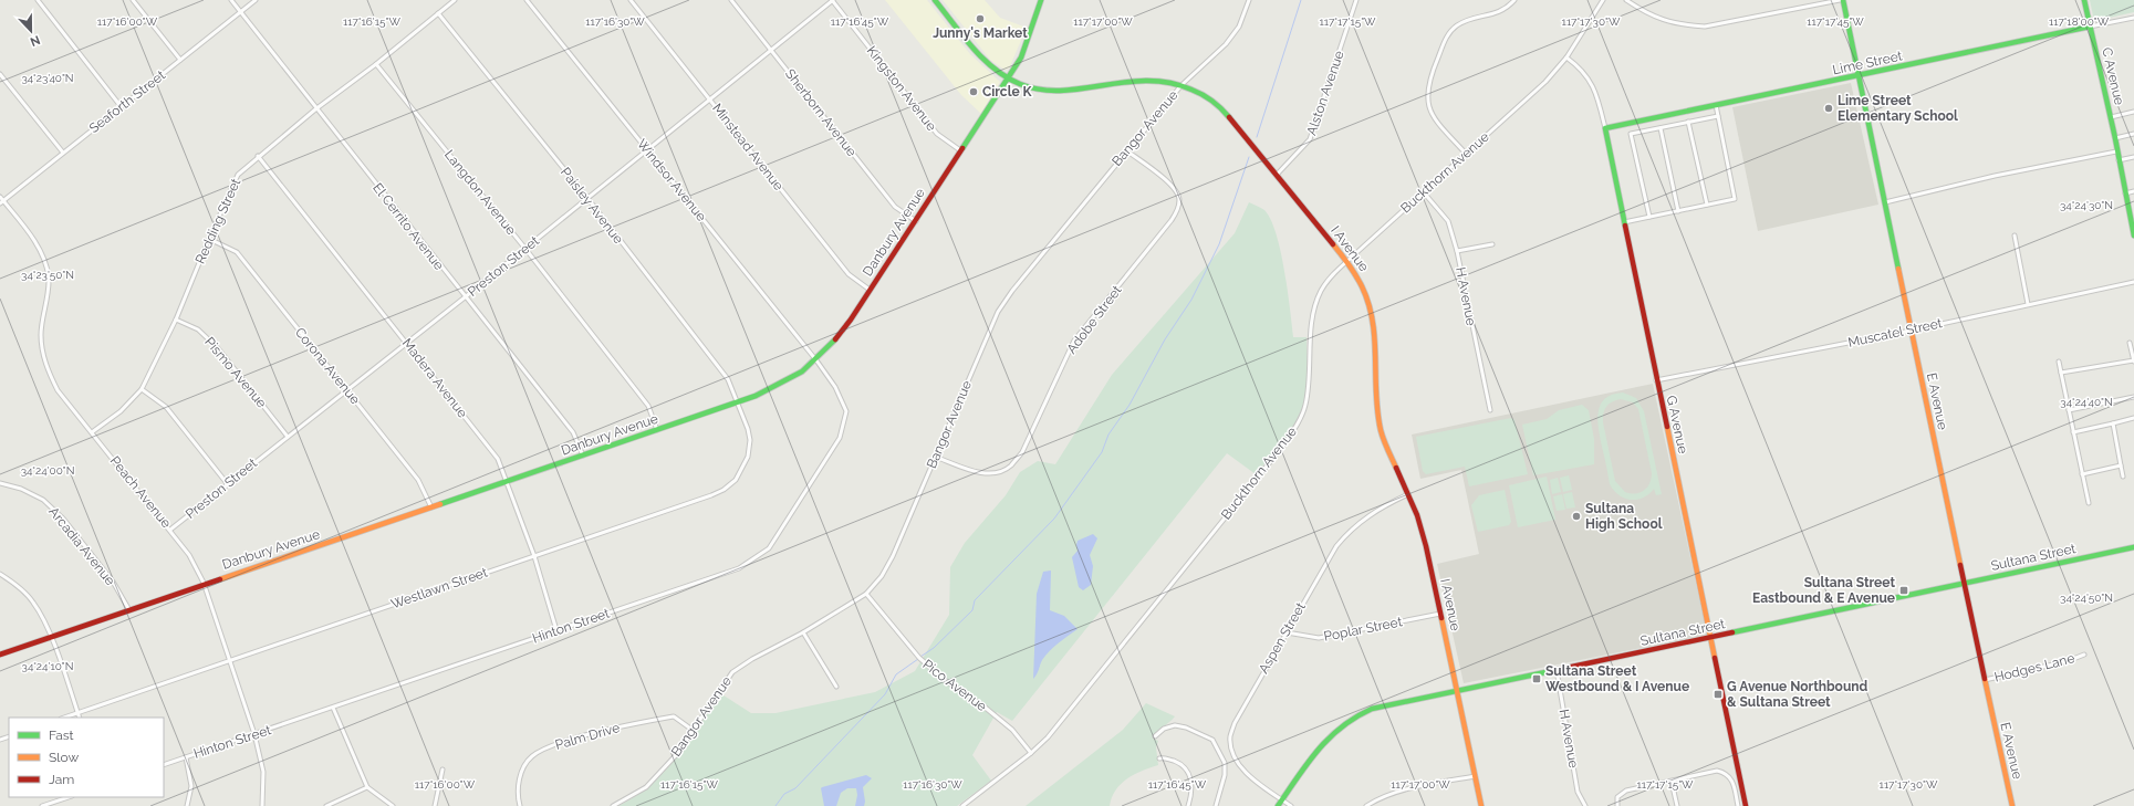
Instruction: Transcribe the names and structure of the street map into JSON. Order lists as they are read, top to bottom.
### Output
{
  "streets": {
    "street": [
      "Lime Street",
      "C Avenue",
      "Kingston Avenue",
      "Alston Avenue",
      "Seaforth Street",
      "Sherborn Avenue",
      "Bangor Avenue",
      "Minstead Avenue",
      "Buckthorn Avenue",
      "Windsor Avenue",
      "Langdon Avenue",
      "Paisley Avenue",
      "Redding Street",
      "El Cerrito Avenue",
      "Danbury Avenue",
      "I Avenue",
      "Preston Street",
      "H Avenue",
      "Adobe Street",
      "Muscatel Street",
      "Corona Avenue",
      "Pismo Avenue",
      "Madera Avenue",
      "E Avenue",
      "G Avenue",
      "Peach Avenue",
      "Arcadia Avenue",
      "Sultana Street",
      "Westlawn Street",
      "Hinton Street",
      "Poplar Street",
      "Aspen Street",
      "Hodges Lane",
      "Pico Avenue",
      "Palm Drive"
    ]
  },
  "crossings": [
    ["Lime Street", "C Avenue"],
    ["Lime Street", "E Avenue"],
    ["Lime Street", "G Avenue"],
    ["Kingston Avenue", "Danbury Avenue"],
    ["Kingston Avenue", "Preston Street"],
    ["Alston Avenue", "I Avenue"],
    ["Seaforth Street", "El Cerrito Avenue"],
    ["Seaforth Street", "Peach Avenue"],
    ["Sherborn Avenue", "Danbury Avenue"],
    ["Sherborn Avenue", "Preston Street"],
    ["Bangor Avenue", "I Avenue"],
    ["Bangor Avenue", "Adobe Street"],
    ["Bangor Avenue", "Pico Avenue"],
    ["Bangor Avenue", "Palm Drive"],
    ["Minstead Avenue", "Danbury Avenue"],
    ["Minstead Avenue", "Preston Street"],
    ["Buckthorn Avenue", "I Avenue"],
    ["Buckthorn Avenue", "H Avenue"],
    ["Buckthorn Avenue", "G Avenue"],
    ["Buckthorn Avenue", "Pico Avenue"],
    ["Windsor Avenue", "Danbury Avenue"],
    ["Windsor Avenue", "Preston Street"],
    ["Windsor Avenue", "Hinton Street"],
    ["Langdon Avenue", "Redding Street"],
    ["Langdon Avenue", "Danbury Avenue"],
    ["Langdon Avenue", "Preston Street"],
    ["Paisley Avenue", "Redding Street"],
    ["Paisley Avenue", "Danbury Avenue"],
    ["Paisley Avenue", "Preston Street"],
    ["Paisley Avenue", "Westlawn Street"],
    ["Redding Street", "El Cerrito Avenue"],
    ["Redding Street", "Corona Avenue"],
    ["Redding Street", "Pismo Avenue"],
    ["Redding Street", "Madera Avenue"],
    ["Redding Street", "Peach Avenue"],
    ["El Cerrito Avenue", "Danbury Avenue"],
    ["El Cerrito Avenue", "Preston Street"],
    ["Danbury Avenue", "I Avenue"],
    ["Danbury Avenue", "Corona Avenue"],
    ["Danbury Avenue", "Madera Avenue"],
    ["Danbury Avenue", "Peach Avenue"],
    ["Danbury Avenue", "Arcadia Avenue"],
    ["Danbury Avenue", "Westlawn Street"],
    ["Danbury Avenue", "Hinton Street"],
    ["I Avenue", "Sultana Street"],
    ["I Avenue", "Poplar Street"],
    ["I Avenue", "Aspen Street"],
    ["Preston Street", "Corona Avenue"],
    ["Preston Street", "Pismo Avenue"],
    ["Preston Street", "Madera Avenue"],
    ["Preston Street", "Peach Avenue"],
    ["H Avenue", "Sultana Street"],
    ["Muscatel Street", "E Avenue"],
    ["Muscatel Street", "G Avenue"],
    ["Madera Avenue", "Westlawn Street"],
    ["Madera Avenue", "Hinton Street"],
    ["E Avenue", "Sultana Street"],
    ["E Avenue", "Hodges Lane"],
    ["G Avenue", "Sultana Street"],
    ["Peach Avenue", "Westlawn Street"],
    ["Peach Avenue", "Hinton Street"],
    ["Sultana Street", "Aspen Street"],
    ["Poplar Street", "Aspen Street"]
  ],
  "places": {
    "other": [
      "Junny's Market",
      "Circle K",
      "Lime Street Elementary School",
      "Sultana High School"
    ],
    "transit": ["Sultana Street Eastbound & E Avenue", "Sultana Street Westbound & I Avenue", "G Avenue Northbound & Sultana Street"]
  },
  "legend": ["Fast", "Slow", "Jam"],
  "north": "bottom",
  "coordinates": [
    "117°18'00\"W",
    "117°16'00\"W",
    "117°16'15\"W",
    "117°16'30\"W",
    "117°16'45\"W",
    "117°17'00\"W",
    "117°17'45\"W",
    "117°17'15\"W",
    "117°17'30\"W",
    "34°23'40\"N",
    "34°24'30\"N",
    "34°23'50\"N",
    "34°24'40\"N",
    "34°24'00\"N",
    "34°24'50\"N",
    "34°24'10\"N"
  ]
}
